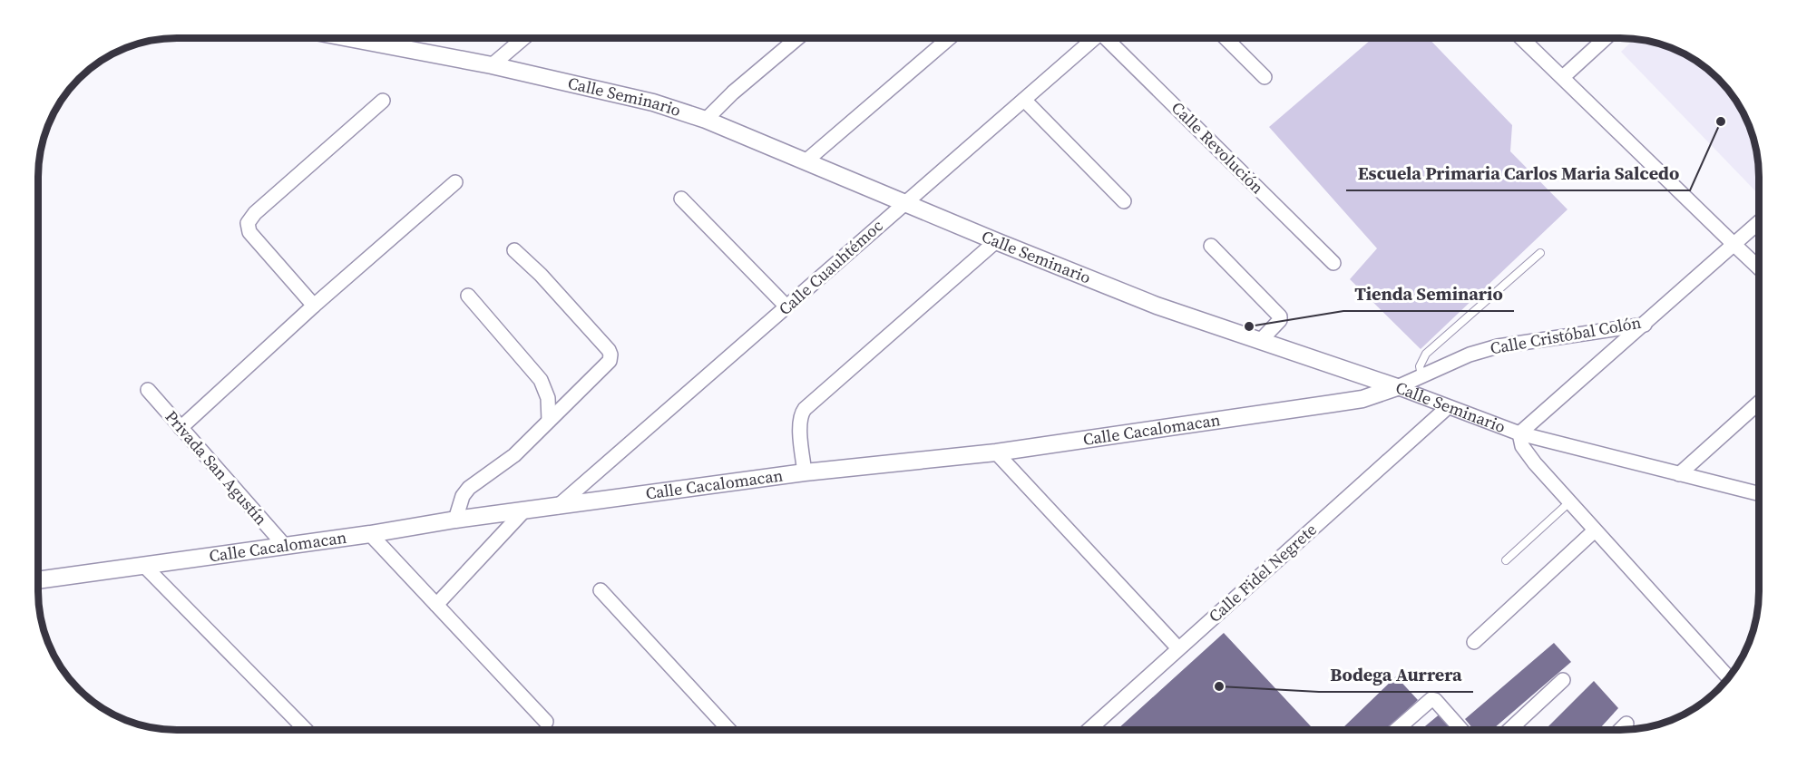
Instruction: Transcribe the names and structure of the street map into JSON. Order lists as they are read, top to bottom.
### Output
{
  "streets": {
    "street": [
      "Calle Seminario",
      "Calle Revolución",
      "Calle Cuauhtémoc",
      "Calle Cristóbal Colón",
      "Calle Cacalomacan",
      "Privada San Agustín",
      "Calle Fidel Negrete"
    ]
  },
  "crossings": [
    ["Calle Seminario", "Calle Cuauhtémoc"],
    ["Calle Seminario", "Calle Cristóbal Colón"],
    ["Calle Seminario", "Calle Cacalomacan"],
    ["Calle Seminario", "Calle Fidel Negrete"],
    ["Calle Cuauhtémoc", "Calle Cacalomacan"],
    ["Calle Cristóbal Colón", "Calle Cacalomacan"],
    ["Calle Cacalomacan", "Privada San Agustín"]
  ],
  "places": ["Escuela Primaria Carlos Maria Salcedo", "Tienda Seminario", "Bodega Aurrera"]
}
